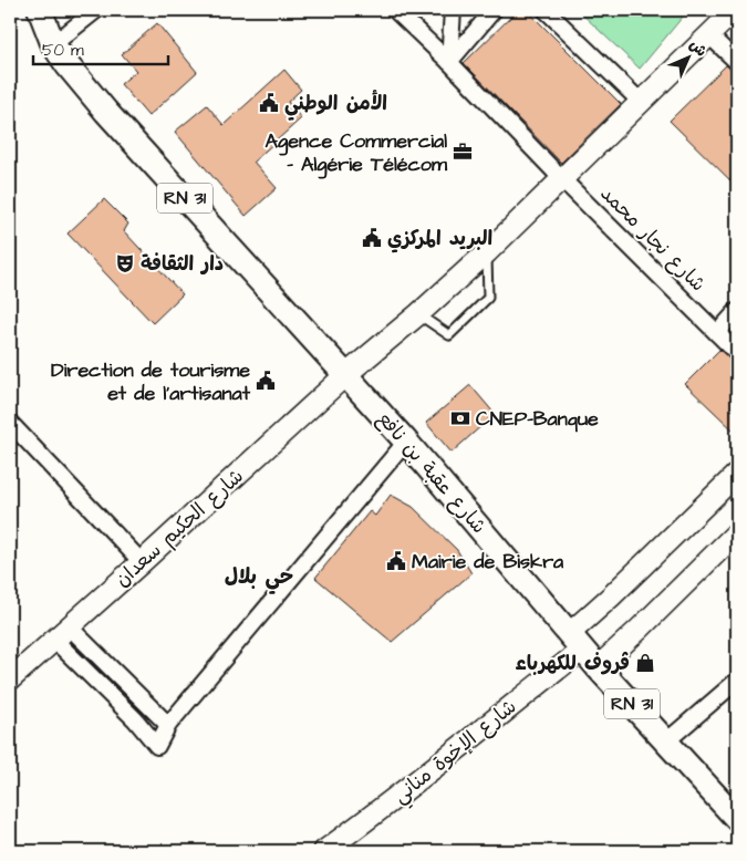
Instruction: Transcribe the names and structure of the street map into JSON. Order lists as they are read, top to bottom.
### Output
{
  "streets": {
    "main road": ["RN 31", "شارع عقبة بن نافع"],
    "street": ["شارع نجار محمد", "شارع الحكيم سعدان", "شارع الإخوة مناني"]
  },
  "crossings": [
    ["RN 31", "شارع عقبة بن نافع"],
    ["RN 31", "شارع الحكيم سعدان"],
    ["شارع نجار محمد", "شارع الحكيم سعدان"],
    ["شارع عقبة بن نافع", "شارع الحكيم سعدان"],
    ["شارع عقبة بن نافع", "شارع الإخوة مناني"]
  ],
  "districts": ["حي بلال"],
  "places": {
    "public building": [
      "الأمن الوطني",
      "البريد المركزي",
      "Direction de tourisme et de l'artisanat",
      "Mairie de Biskra"
    ],
    "office": ["Agence Commercial - Algérie Télécom"],
    "theatre": ["دار الثقافة"],
    "bank": ["CNEP-Banque"],
    "shop": ["ڤروف للكهرباء"]
  },
  "scale_bar": "50 m",
  "north": "top right"
}
